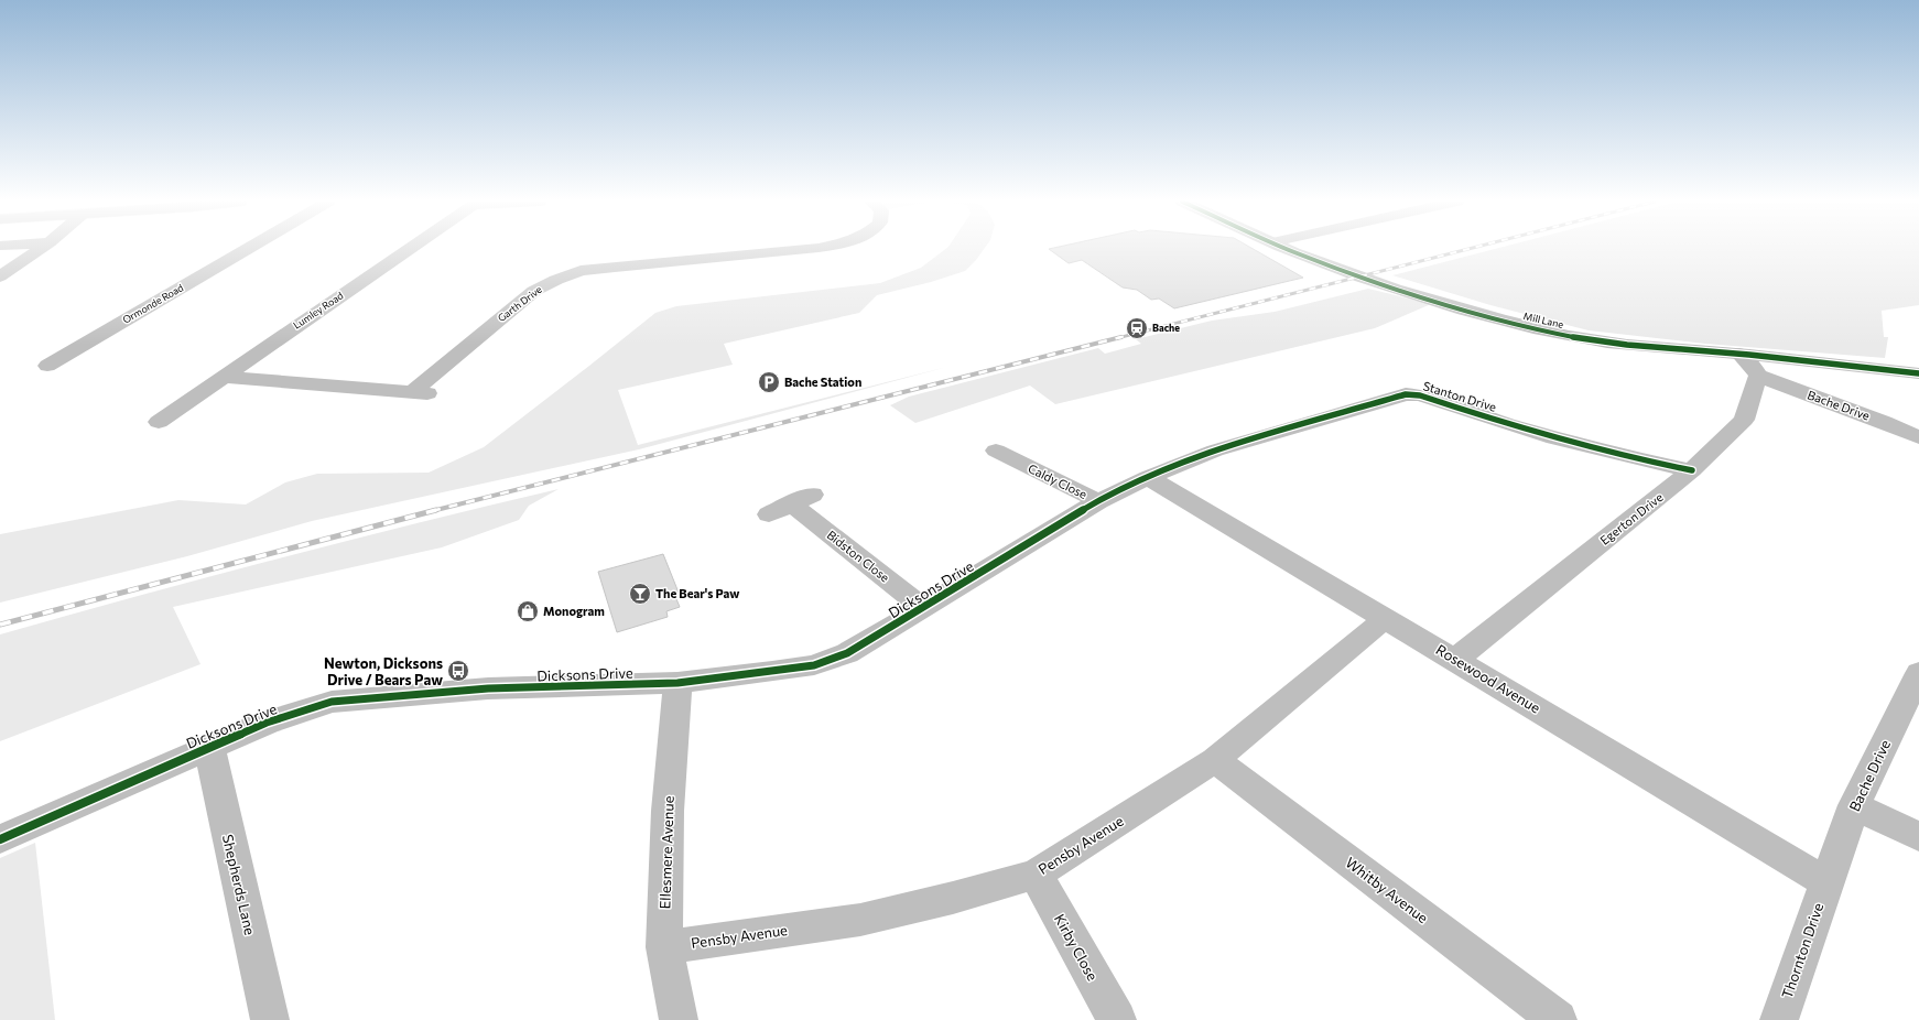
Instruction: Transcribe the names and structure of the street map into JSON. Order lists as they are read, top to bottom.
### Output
{
  "streets": {
    "street": [
      "Ormonde Road",
      "Garth Drive",
      "Lumley Road",
      "Mill Lane",
      "Stanton Drive",
      "Bache Drive",
      "Caldy Close",
      "Egerton Drive",
      "Bidston Close",
      "Dicksons Drive",
      "Rosewood Avenue",
      "Pensby Avenue",
      "Ellesmere Avenue",
      "Shepherds Lane",
      "Whitby Avenue",
      "Kirby Close",
      "Thornton Drive"
    ]
  },
  "crossings": [
    ["Garth Drive", "Lumley Road"],
    ["Stanton Drive", "Egerton Drive"],
    ["Stanton Drive", "Dicksons Drive"],
    ["Stanton Drive", "Rosewood Avenue"],
    ["Bache Drive", "Egerton Drive"],
    ["Bache Drive", "Rosewood Avenue"],
    ["Bache Drive", "Thornton Drive"],
    ["Caldy Close", "Dicksons Drive"],
    ["Egerton Drive", "Rosewood Avenue"],
    ["Bidston Close", "Dicksons Drive"],
    ["Dicksons Drive", "Rosewood Avenue"],
    ["Dicksons Drive", "Ellesmere Avenue"],
    ["Dicksons Drive", "Shepherds Lane"],
    ["Rosewood Avenue", "Pensby Avenue"],
    ["Rosewood Avenue", "Thornton Drive"],
    ["Pensby Avenue", "Ellesmere Avenue"],
    ["Pensby Avenue", "Whitby Avenue"],
    ["Pensby Avenue", "Kirby Close"]
  ],
  "places": {
    "station": ["Bache"],
    "parking": ["Bache Station"],
    "bar": ["The Bear's Paw"],
    "shop": ["Monogram"],
    "bus stop": ["Newton, Dicksons Drive / Bears Paw"]
  }
}
